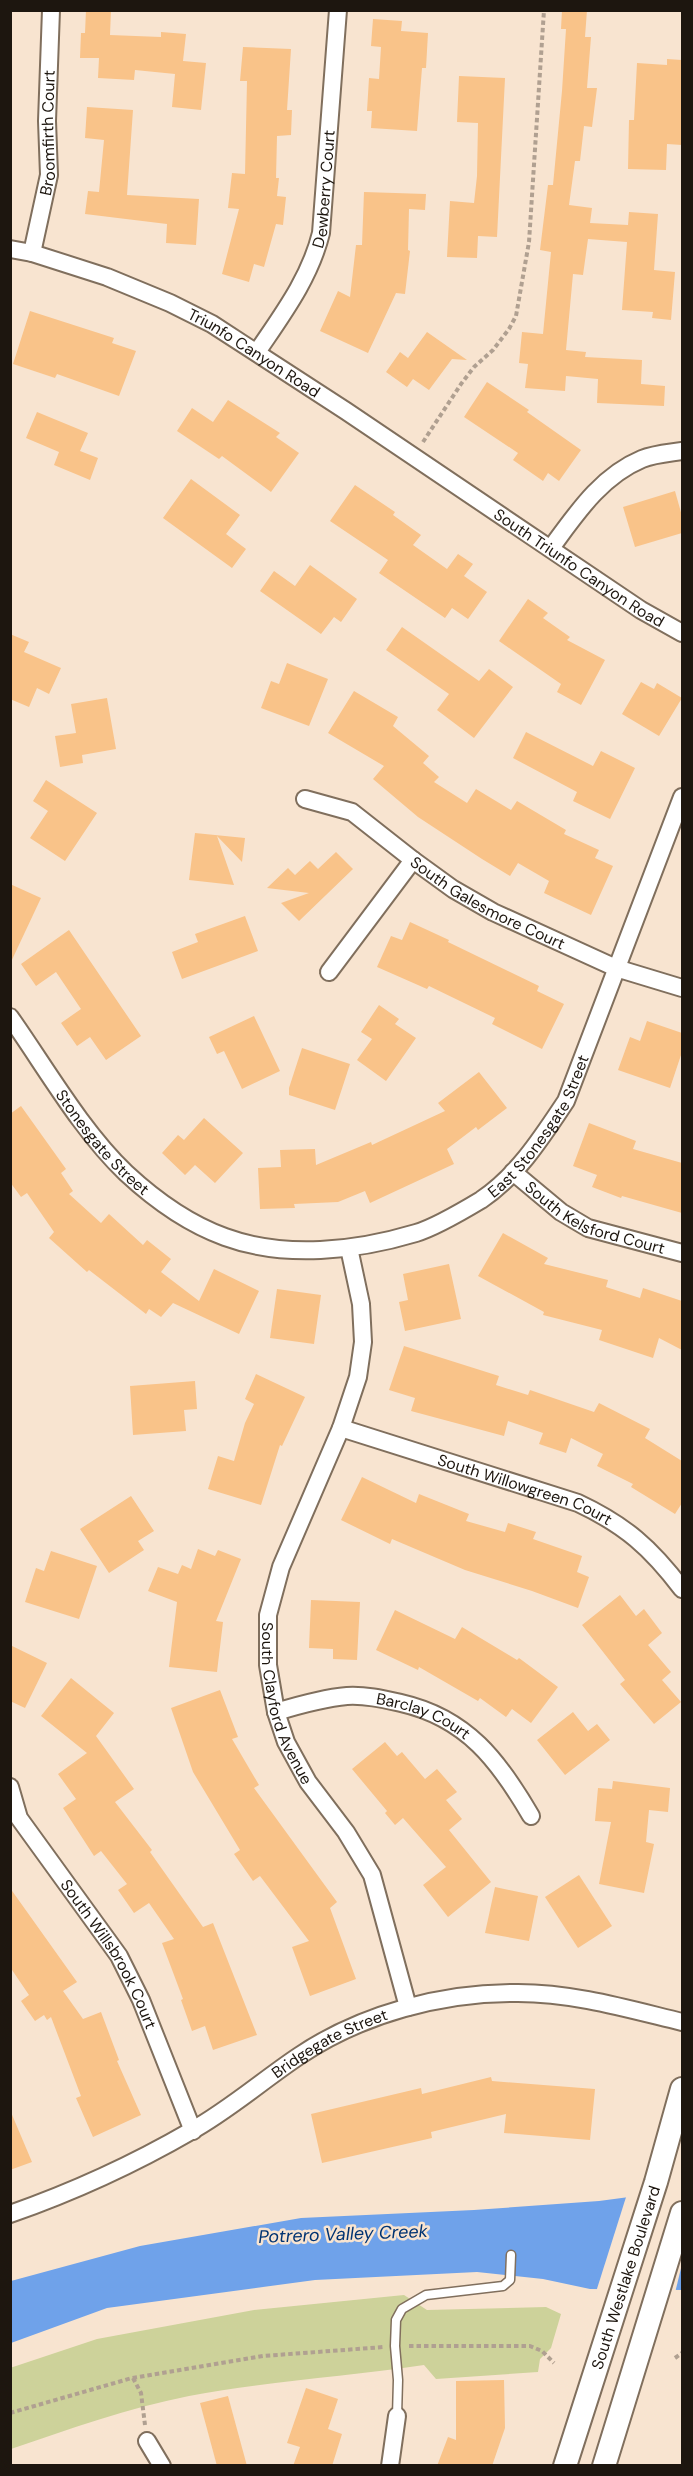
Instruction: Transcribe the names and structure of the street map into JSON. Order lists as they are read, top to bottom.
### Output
{
  "streets": {
    "main road": ["South Westlake Boulevard"],
    "street": [
      "Broomfirth Court",
      "Dewberry Court",
      "Triunfo Canyon Road",
      "South Triunfo Canyon Road",
      "South Galesmore Court",
      "East Stonesgate Street",
      "Stonesgate Street",
      "South Kelsford Court",
      "South Willowgreen Court",
      "South Clayford Avenue",
      "Barclay Court",
      "South Willsbrook Court",
      "Bridgegate Street"
    ]
  },
  "crossings": [
    ["Broomfirth Court", "Triunfo Canyon Road"],
    ["Dewberry Court", "Triunfo Canyon Road"],
    ["Triunfo Canyon Road", "South Triunfo Canyon Road"],
    ["South Galesmore Court", "East Stonesgate Street"],
    ["East Stonesgate Street", "Stonesgate Street"],
    ["East Stonesgate Street", "South Kelsford Court"],
    ["East Stonesgate Street", "South Clayford Avenue"],
    ["South Willowgreen Court", "South Clayford Avenue"],
    ["South Clayford Avenue", "Barclay Court"],
    ["South Clayford Avenue", "Bridgegate Street"],
    ["South Willsbrook Court", "Bridgegate Street"]
  ],
  "water": ["Potrero Valley Creek"]
}
